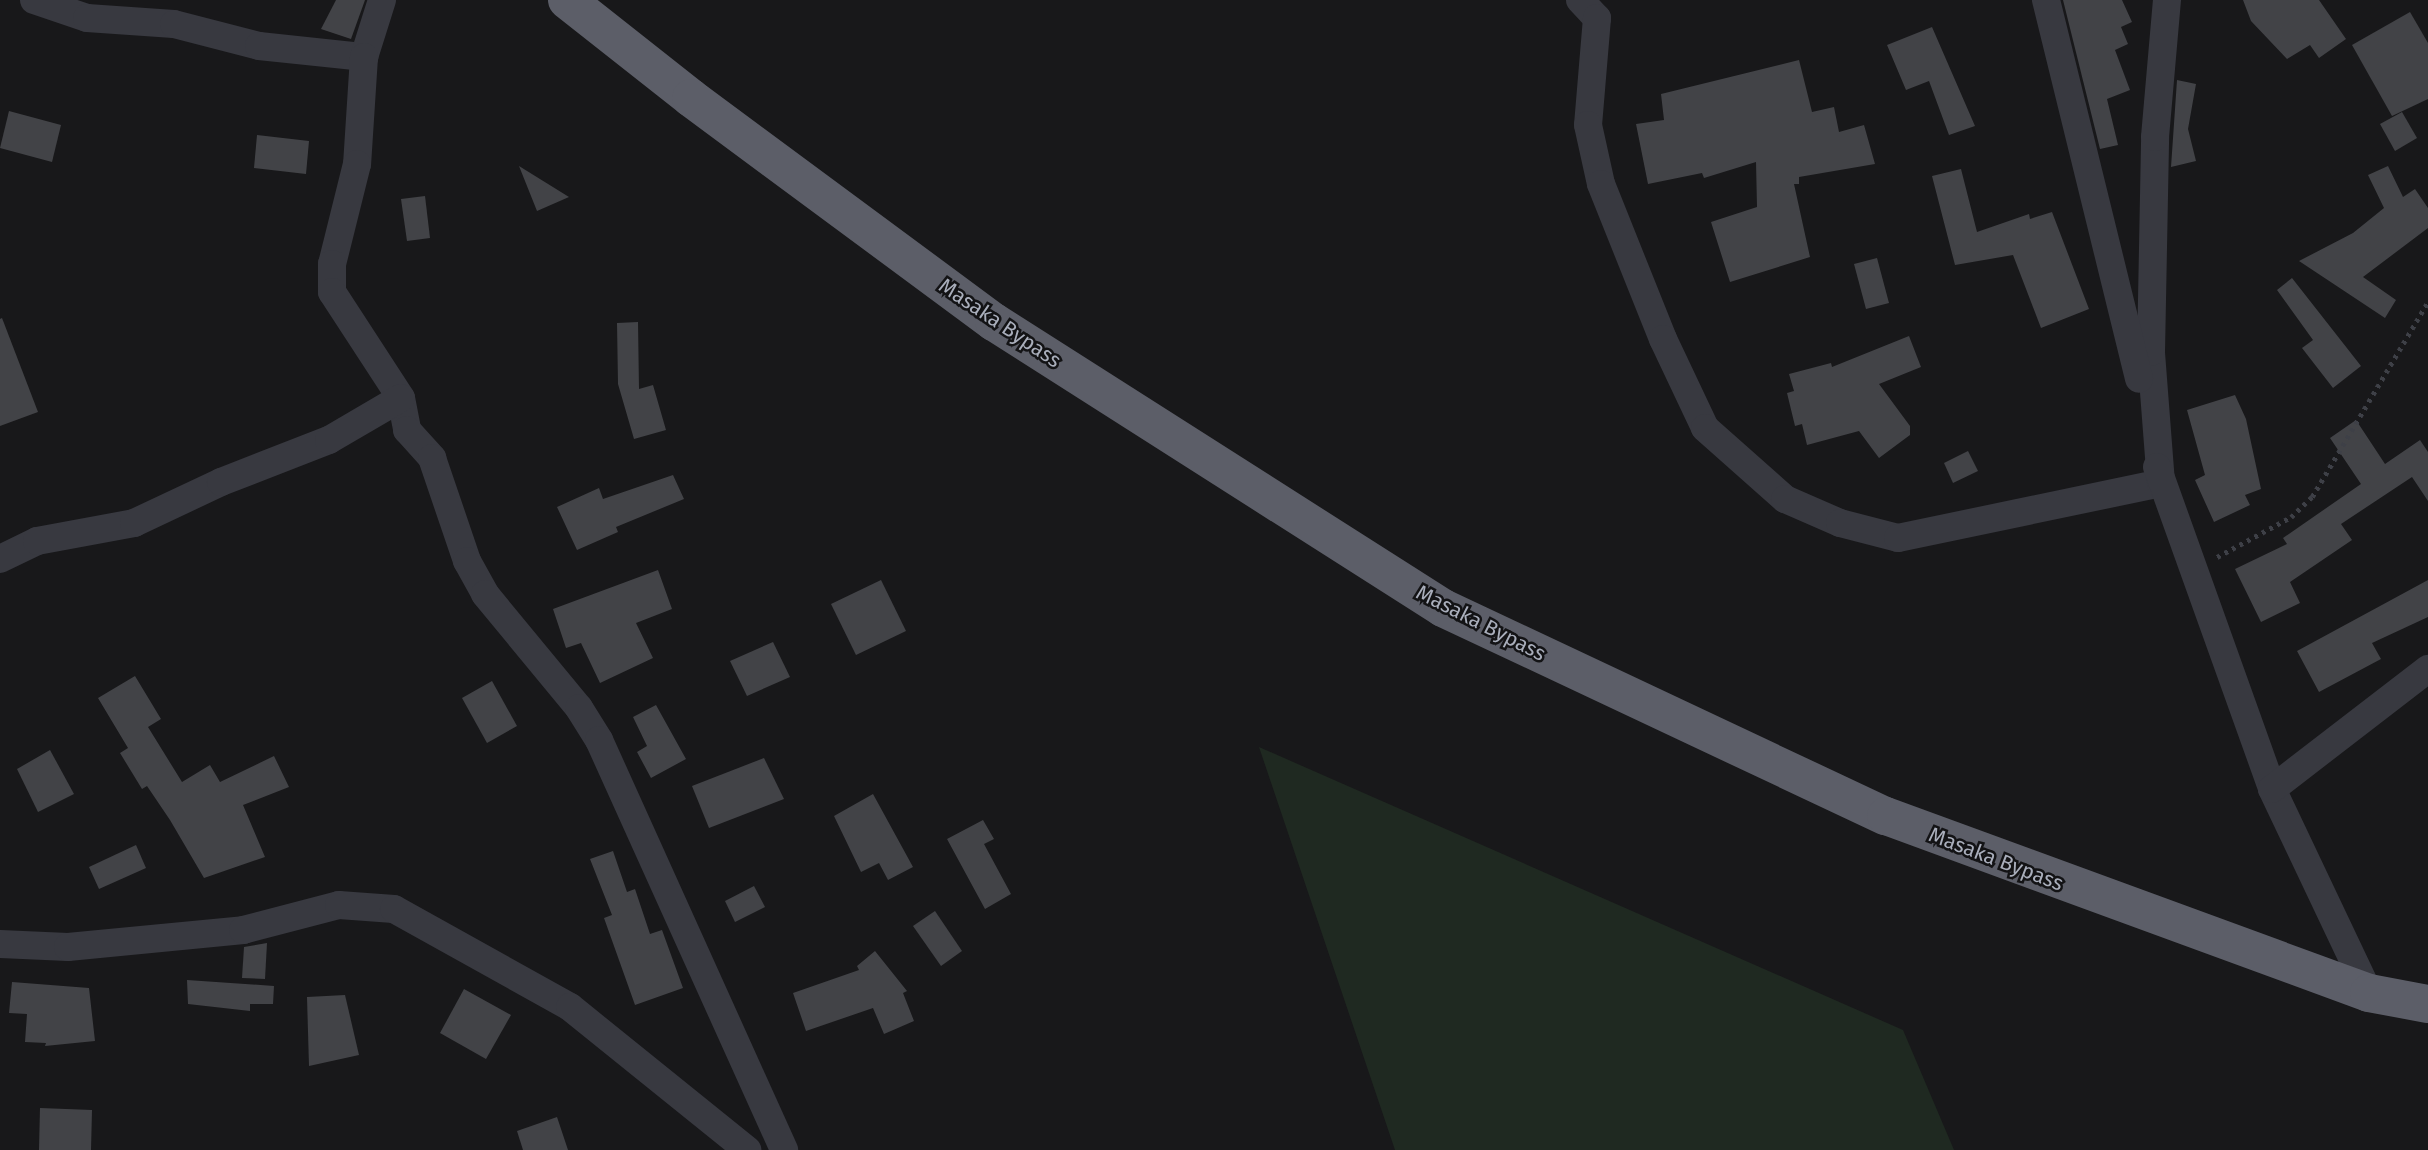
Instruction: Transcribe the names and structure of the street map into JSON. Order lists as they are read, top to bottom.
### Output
{
  "streets": {
    "highway": ["Masaka Bypass"]
  }
}
